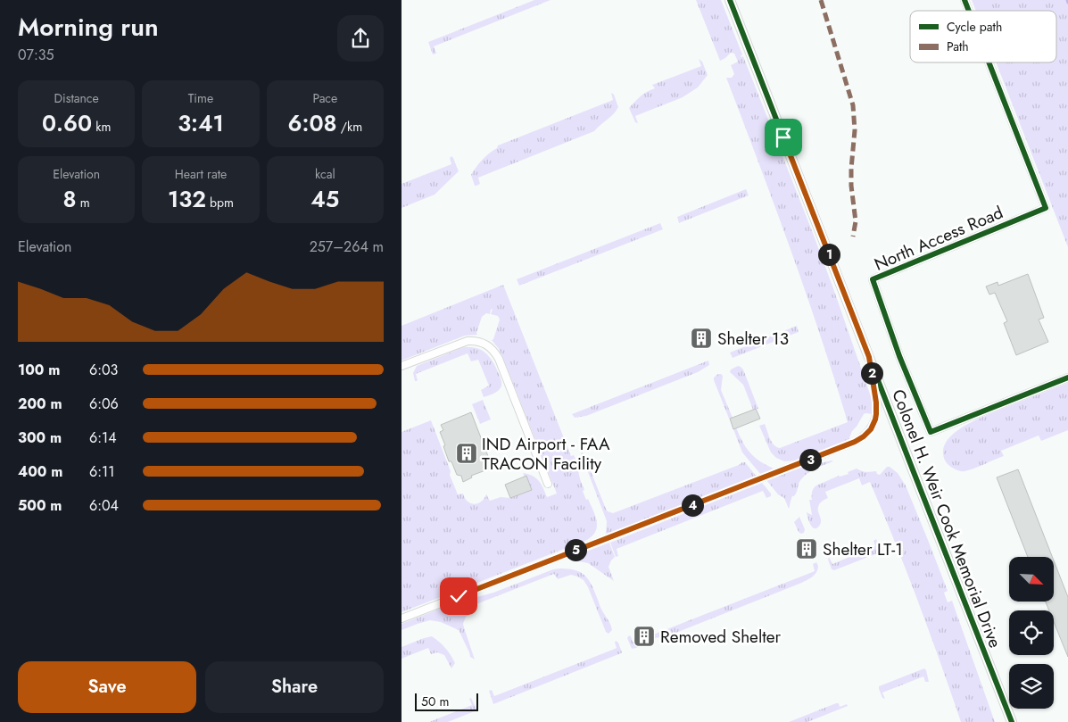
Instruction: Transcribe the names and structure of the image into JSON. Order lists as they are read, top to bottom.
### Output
{
  "streets": {
    "street": ["North Access Road", "Colonel H. Weir Cook Memorial Drive"]
  },
  "places": {
    "building": [
      "Shelter 13",
      "IND Airport - FAA TRACON Facility",
      "Shelter LT-1",
      "Removed Shelter"
    ]
  },
  "legend": ["Cycle path", "Path"],
  "scale_bar": "50 m",
  "north": "bottom right",
  "page": {
    "heading": ["Morning run", "07:35"],
    "stats": [
      ["Distance", "0.60 km"],
      ["Time", "3:41"],
      ["Pace", "6:08 /km"],
      ["Elevation", "8 m"],
      ["Heart rate", "132 bpm"],
      ["kcal", "45"]
    ],
    "chart": ["Elevation", "257–264 m"],
    "pins": [
      "1",
      "2",
      "3",
      "4",
      "5"
    ],
    "list": [
      {
        "name": "100 m",
        "note": "6:03"
      },
      {
        "name": "200 m",
        "note": "6:06"
      },
      {
        "name": "300 m",
        "note": "6:14"
      },
      {
        "name": "400 m",
        "note": "6:11"
      },
      {
        "name": "500 m",
        "note": "6:04"
      }
    ],
    "buttons": ["Save", "Share"],
    "scale": "50 m"
  }
}
